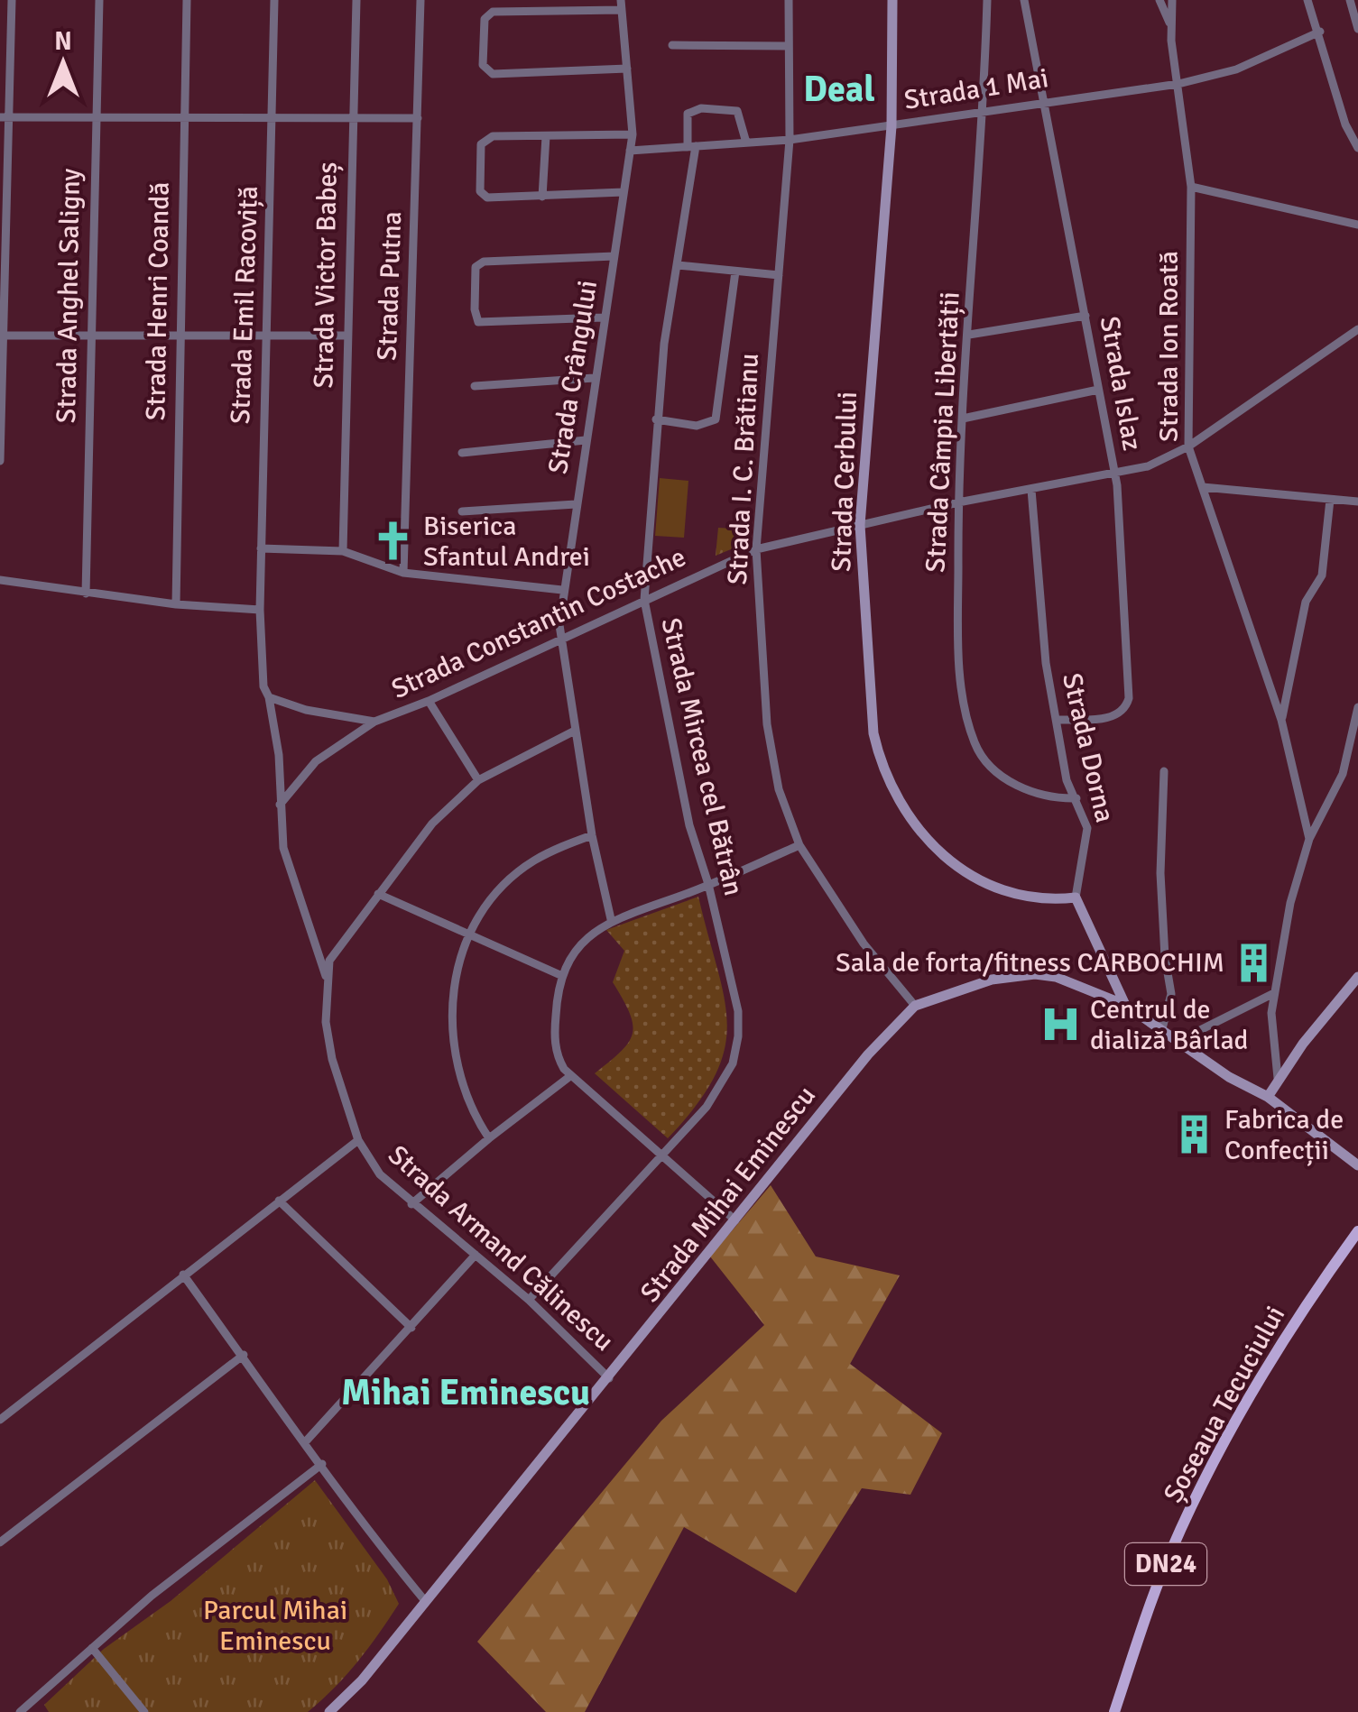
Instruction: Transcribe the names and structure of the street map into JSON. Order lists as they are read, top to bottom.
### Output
{
  "streets": {
    "main road": [
      "Strada Cerbului",
      "Strada Mihai Eminescu",
      "Șoseaua Tecuciului",
      "DN24"
    ],
    "street": [
      "Strada 1 Mai",
      "Strada Victor Babeș",
      "Strada Putna",
      "Strada Anghel Saligny",
      "Strada Henri Coandă",
      "Strada Emil Racoviță",
      "Strada Ion Roată",
      "Strada Crângului",
      "Strada Islaz",
      "Strada Câmpia Libertății",
      "Strada I. C. Brătianu",
      "Strada Constantin Costache",
      "Strada Dorna",
      "Strada Mircea cel Bătrân",
      "Strada Armand Călinescu"
    ]
  },
  "crossings": [
    ["Strada 1 Mai", "Strada Ion Roată"],
    ["Strada 1 Mai", "Strada Crângului"],
    ["Strada 1 Mai", "Strada Islaz"],
    ["Strada 1 Mai", "Strada Câmpia Libertății"],
    ["Strada 1 Mai", "Strada I. C. Brătianu"],
    ["Strada 1 Mai", "Strada Cerbului"],
    ["Strada 1 Mai", "Strada Mircea cel Bătrân"],
    ["Strada Ion Roată", "Strada Constantin Costache"],
    ["Strada Crângului", "Strada Constantin Costache"],
    ["Strada Islaz", "Strada Constantin Costache"],
    ["Strada Islaz", "Strada Dorna"],
    ["Strada Câmpia Libertății", "Strada Constantin Costache"],
    ["Strada Câmpia Libertății", "Strada Dorna"],
    ["Strada I. C. Brătianu", "Strada Constantin Costache"],
    ["Strada I. C. Brătianu", "Strada Mihai Eminescu"],
    ["Strada Cerbului", "Strada Constantin Costache"],
    ["Strada Cerbului", "Strada Dorna"],
    ["Strada Constantin Costache", "Strada Dorna"],
    ["Strada Constantin Costache", "Strada Mircea cel Bătrân"],
    ["Strada Constantin Costache", "Strada Armand Călinescu"],
    ["Strada Mircea cel Bătrân", "Strada Armand Călinescu"],
    ["Strada Mihai Eminescu", "Strada Armand Călinescu"]
  ],
  "districts": ["Deal", "Mihai Eminescu"],
  "parks": ["Parcul Mihai Eminescu"],
  "places": {
    "church": ["Biserica Sfantul Andrei"],
    "building": ["Sala de forta/fitness CARBOCHIM", "Fabrica de Confecții"],
    "hospital": ["Centrul de dializă Bârlad"]
  },
  "north": "top"
}
